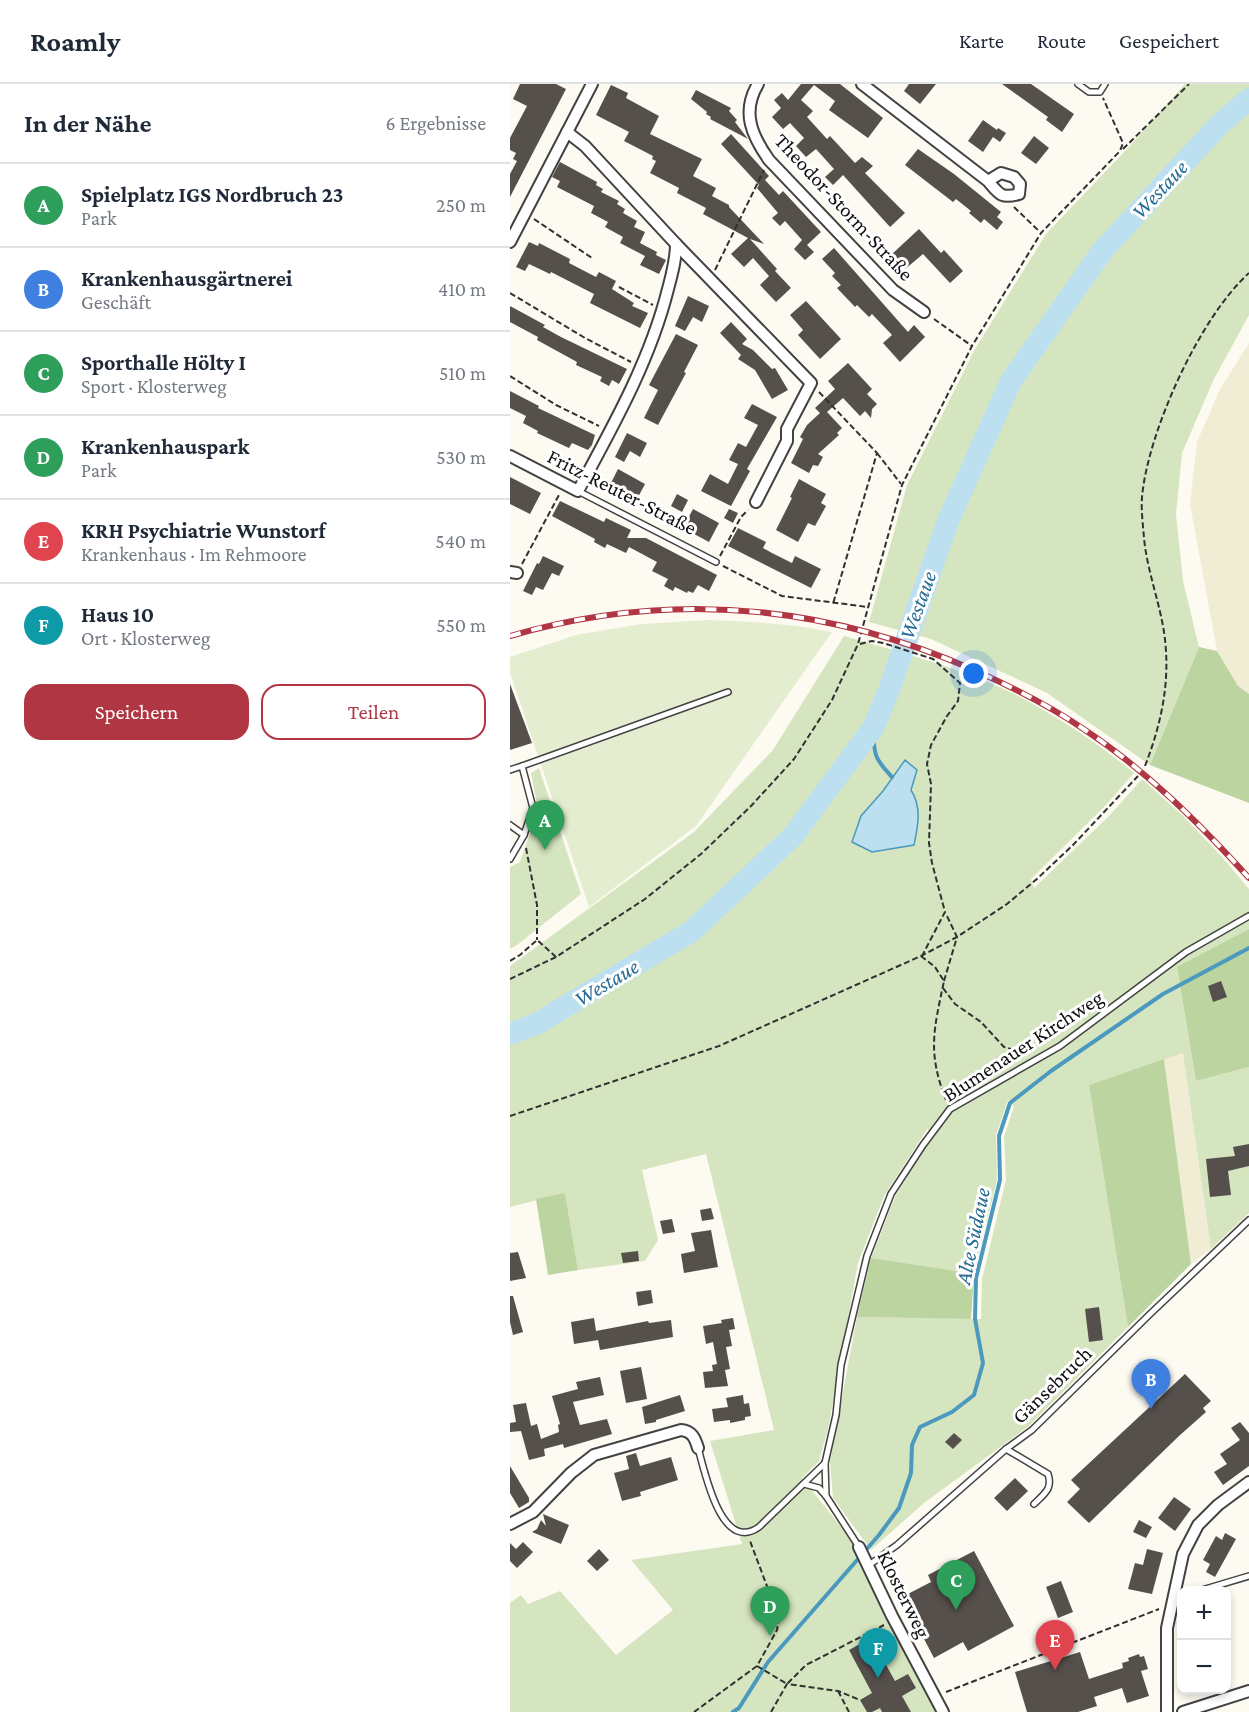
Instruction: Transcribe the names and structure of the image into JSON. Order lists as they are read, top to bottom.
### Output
{
  "streets": {
    "street": ["Theodor-Storm-Straße", "Fritz-Reuter-Straße", "Klosterweg"],
    "lane": ["Blumenauer Kirchweg", "Gänsebruch"]
  },
  "crossings": [
    ["Gänsebruch", "Klosterweg"]
  ],
  "water": ["Westaue", "Alte Südaue"],
  "page": {
    "header": "Roamly",
    "nav": ["Karte", "Route", "Gespeichert"],
    "heading": ["In der Nähe", "6 Ergebnisse"],
    "list": [
      {
        "mark": "A",
        "name": "Spielplatz IGS Nordbruch 23",
        "note": "Park",
        "value": "250 m"
      },
      {
        "mark": "B",
        "name": "Krankenhausgärtnerei",
        "note": "Geschäft",
        "value": "410 m"
      },
      {
        "mark": "C",
        "name": "Sporthalle Hölty I",
        "note": "Sport · Klosterweg",
        "value": "510 m"
      },
      {
        "mark": "D",
        "name": "Krankenhauspark",
        "note": "Park",
        "value": "530 m"
      },
      {
        "mark": "E",
        "name": "KRH Psychiatrie Wunstorf",
        "note": "Krankenhaus · Im Rehmoore",
        "value": "540 m"
      },
      {
        "mark": "F",
        "name": "Haus 10",
        "note": "Ort · Klosterweg",
        "value": "550 m"
      }
    ],
    "buttons": ["Speichern", "Teilen"],
    "pins": [
      "A",
      "B",
      "C",
      "D",
      "E",
      "F"
    ],
    "map_buttons": ["+", "−"]
  }
}
